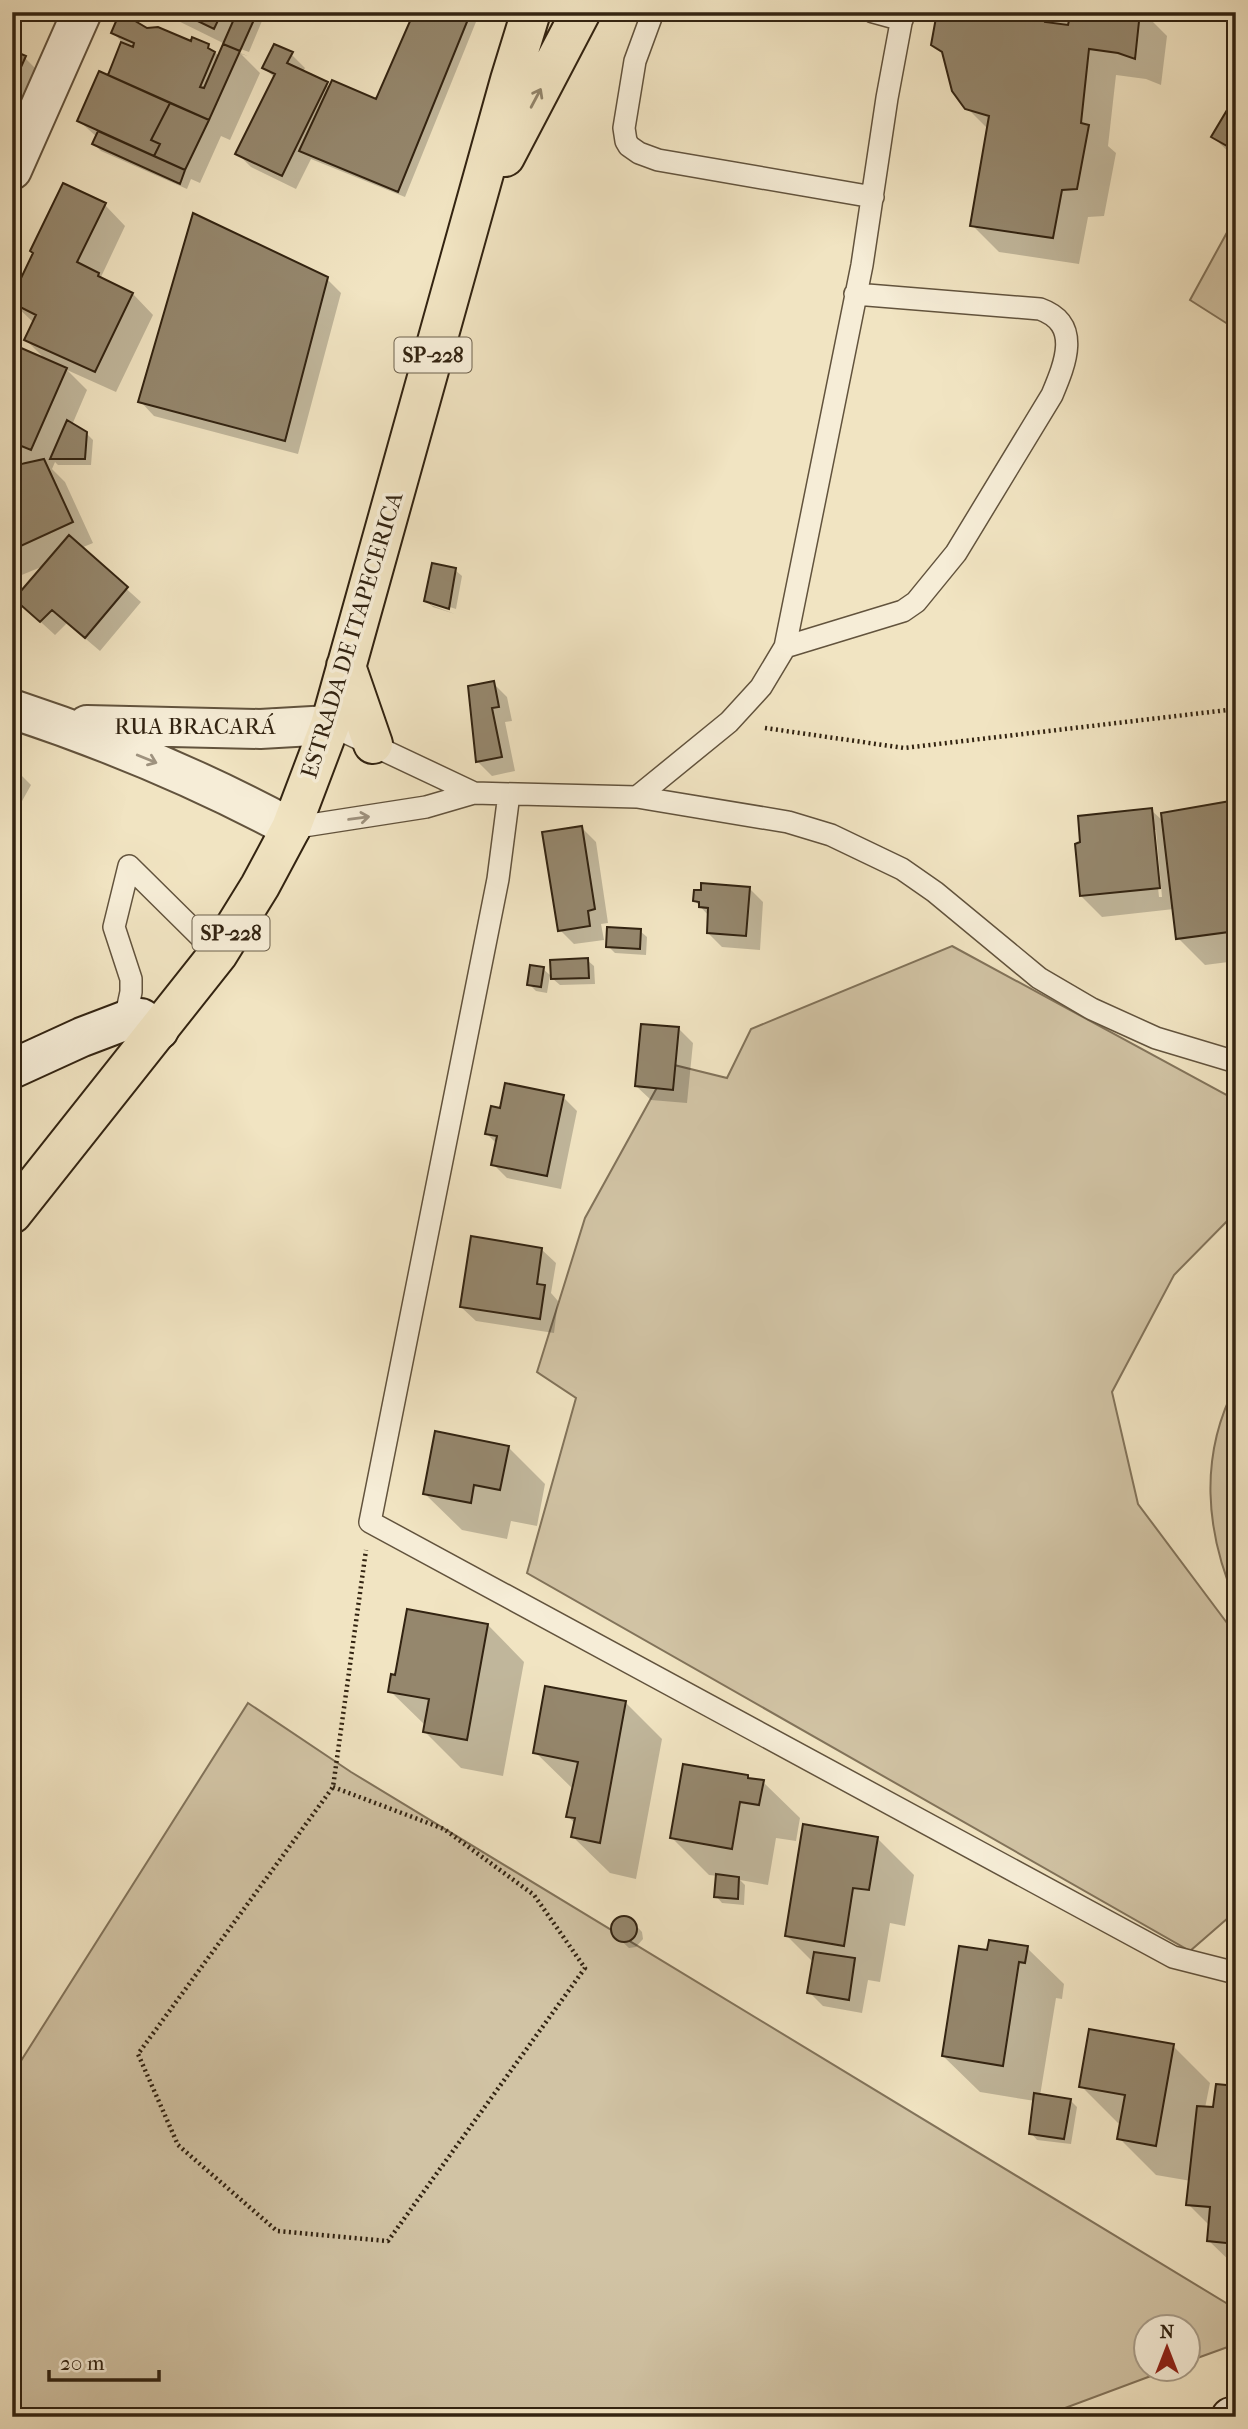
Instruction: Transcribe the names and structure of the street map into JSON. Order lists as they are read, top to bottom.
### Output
{
  "streets": {
    "main road": ["SP-228", "ESTRADA DE ITAPECERICA"],
    "street": ["RUA BRACARÁ"]
  },
  "crossings": [
    ["ESTRADA DE ITAPECERICA", "RUA BRACARÁ"]
  ],
  "scale_bar": "20 m",
  "north": "top"
}
